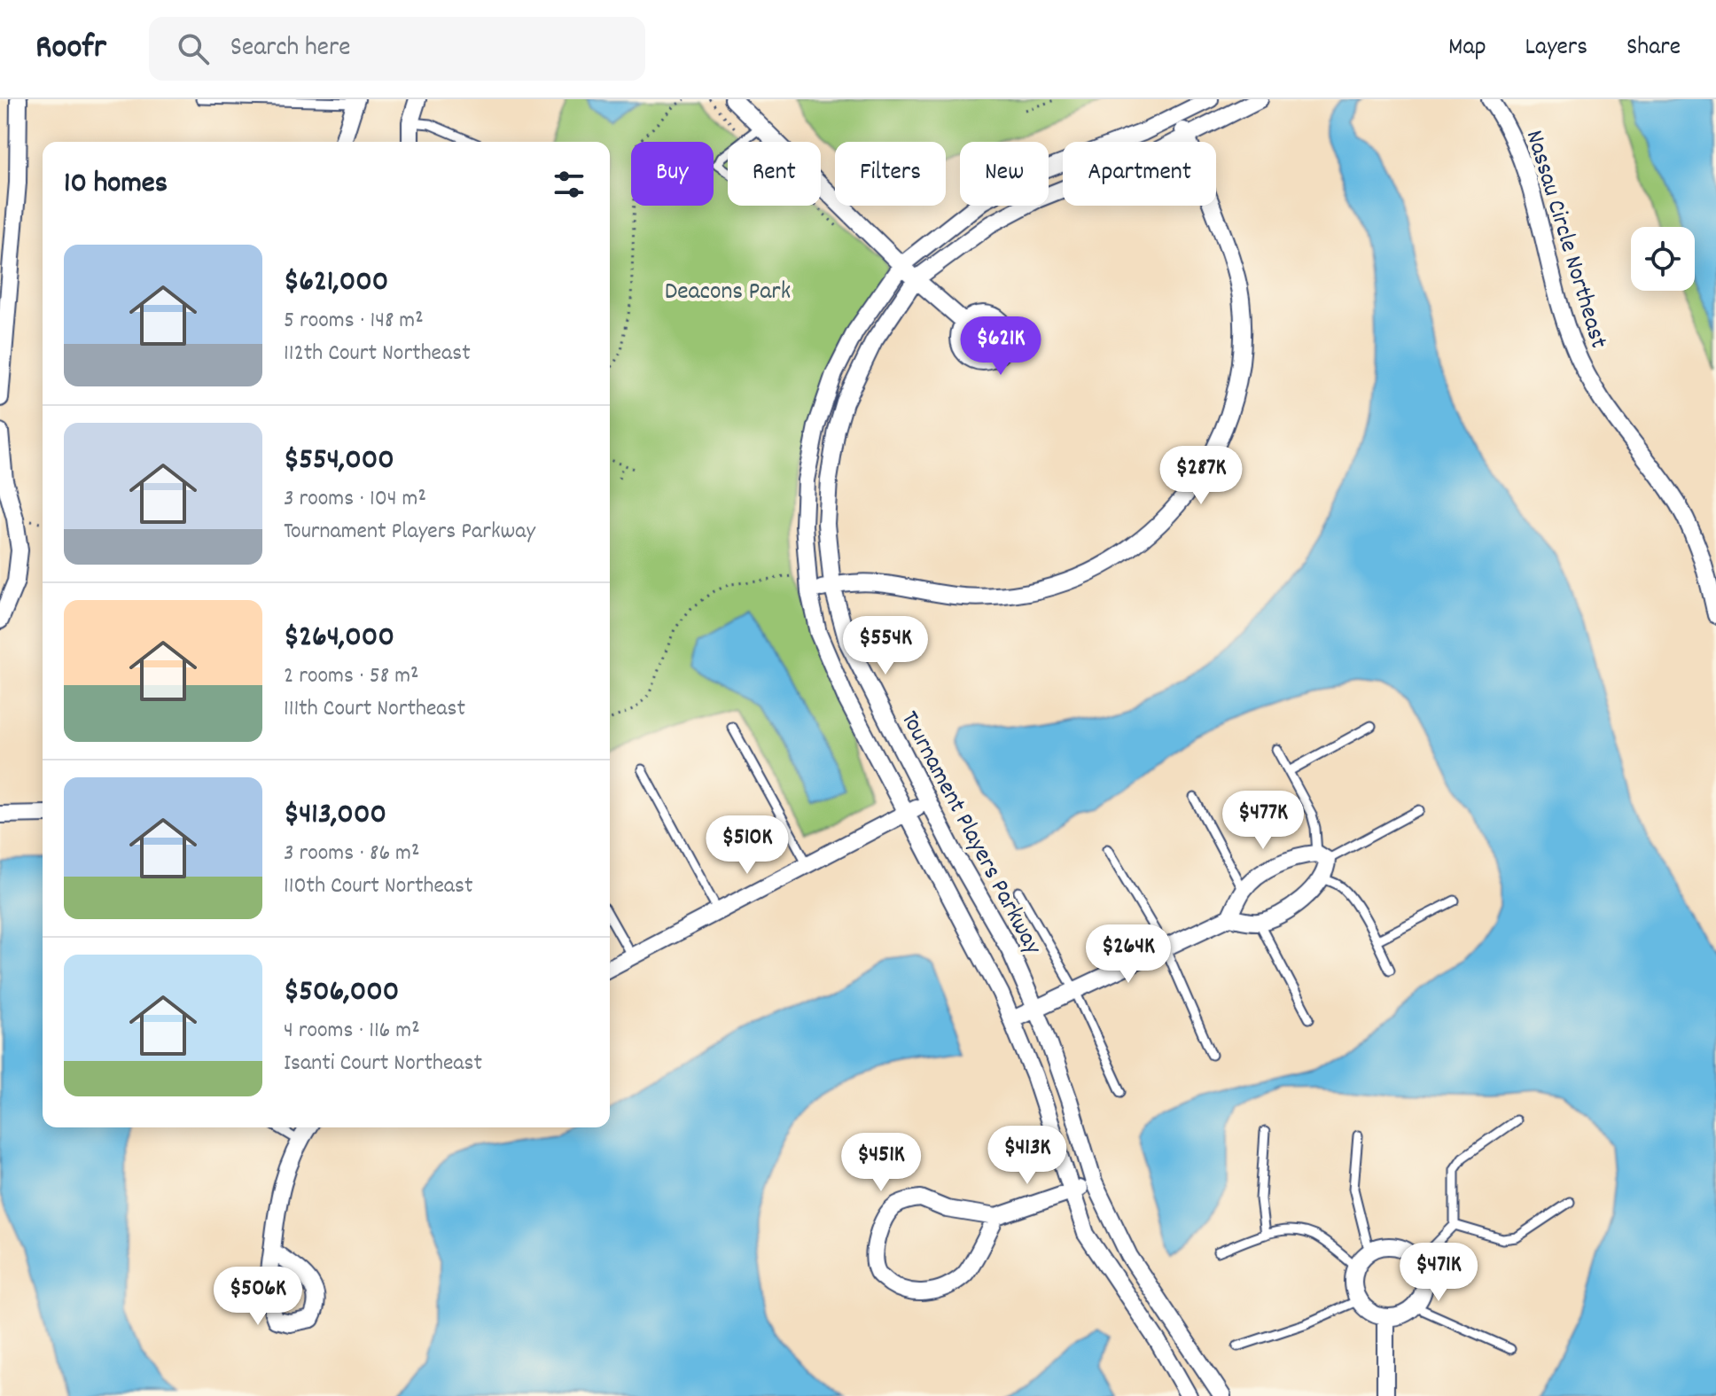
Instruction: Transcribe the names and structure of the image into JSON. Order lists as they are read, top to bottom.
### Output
{
  "streets": {
    "street": ["Nassau Circle Northeast", "Tournament Players Parkway"]
  },
  "parks": ["Deacons Park"],
  "page": {
    "header": "Roofr",
    "search": "Search here",
    "nav": ["Map", "Layers", "Share"],
    "chip": [
      "Buy",
      "Rent",
      "Filters",
      "New",
      "Apartment"
    ],
    "heading": "10 homes",
    "list": [
      {
        "name": "$621,000",
        "note": "5 rooms · 148 m² · 112th Court Northeast"
      },
      {
        "name": "$554,000",
        "note": "3 rooms · 104 m² · Tournament Players Parkway"
      },
      {
        "name": "$264,000",
        "note": "2 rooms · 58 m² · 111th Court Northeast"
      },
      {
        "name": "$413,000",
        "note": "3 rooms · 86 m² · 110th Court Northeast"
      },
      {
        "name": "$506,000",
        "note": "4 rooms · 116 m² · Isanti Court Northeast"
      }
    ],
    "price": [
      "$621K",
      "$287K",
      "$554K",
      "$477K",
      "$510K",
      "$264K",
      "$413K",
      "$451K",
      "$471K",
      "$506K"
    ]
  }
}
